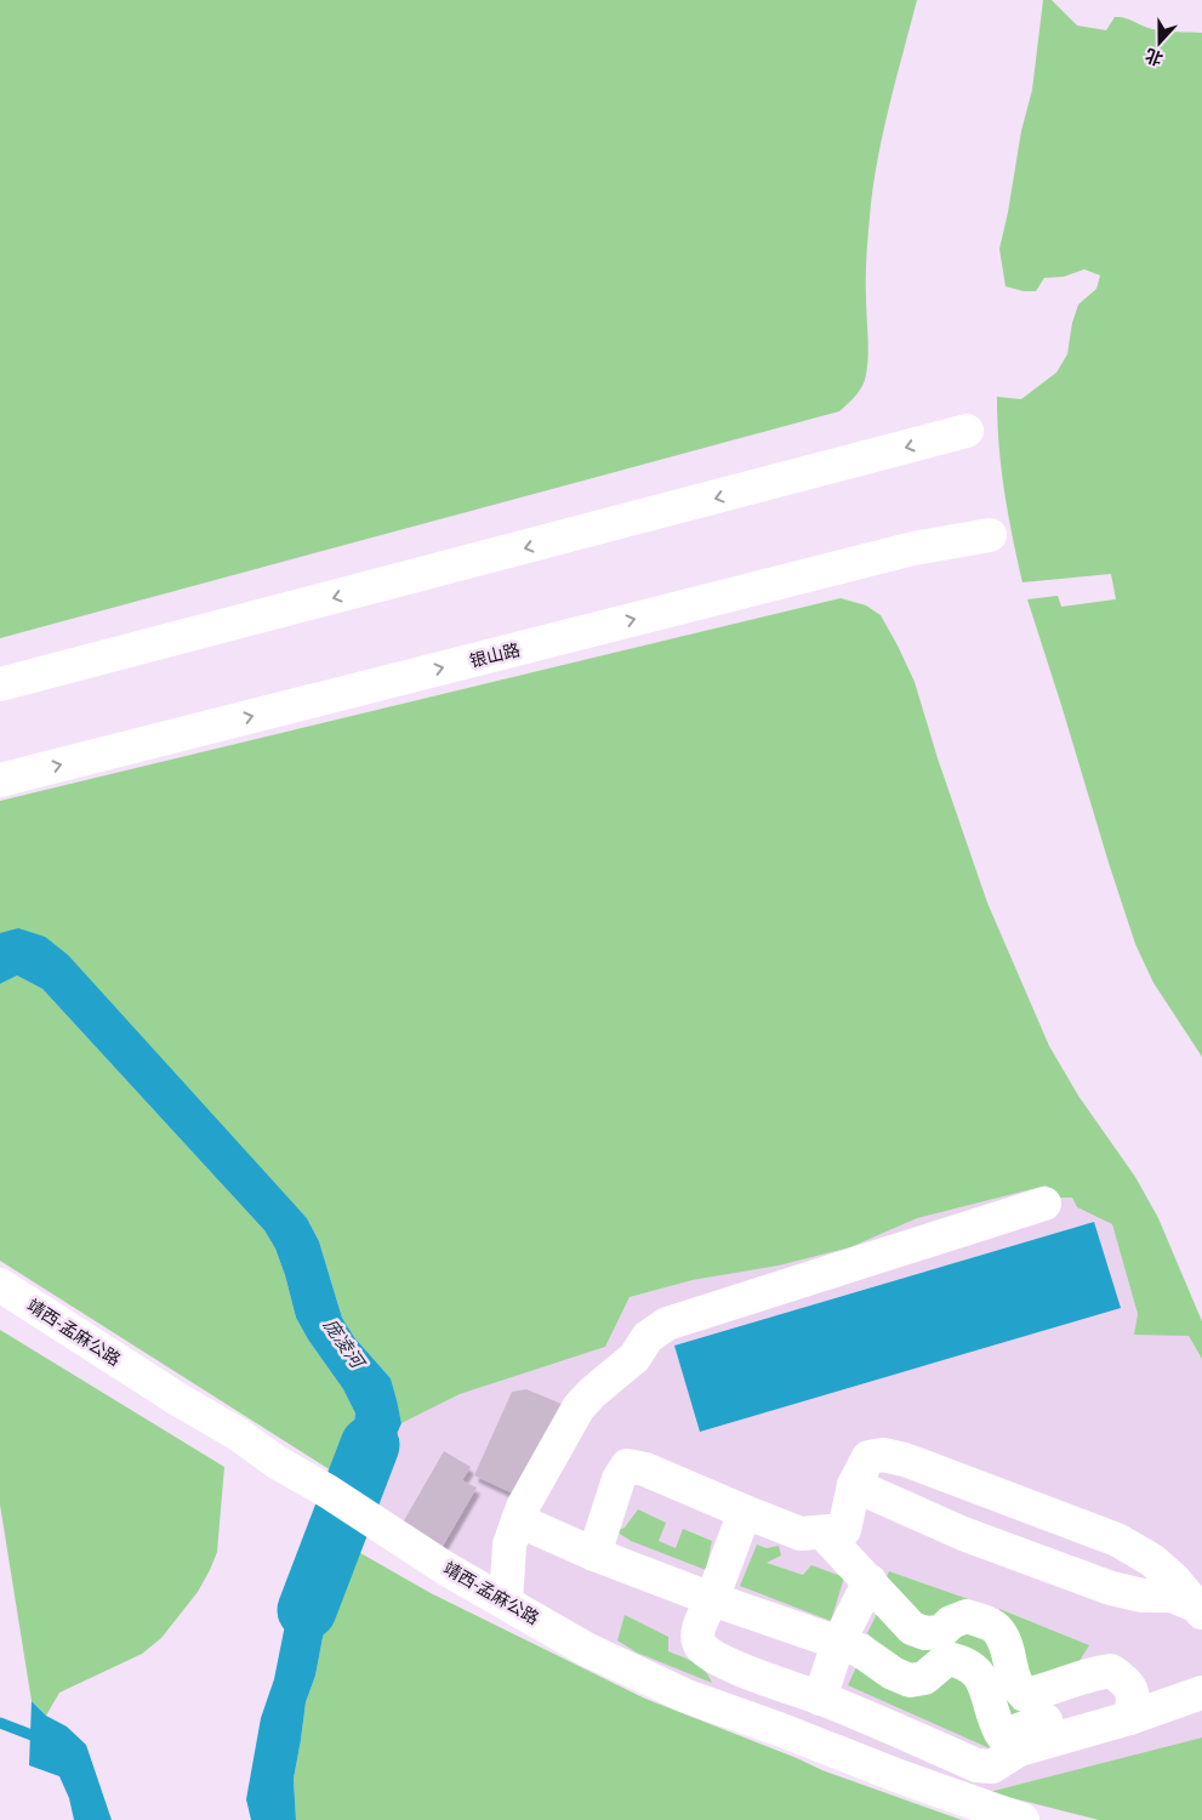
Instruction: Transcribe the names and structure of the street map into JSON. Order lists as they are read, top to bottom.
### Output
{
  "streets": {
    "main road": ["银山路", "靖西-孟麻公路"]
  },
  "water": ["庞凌河"],
  "north": "bottom"
}
